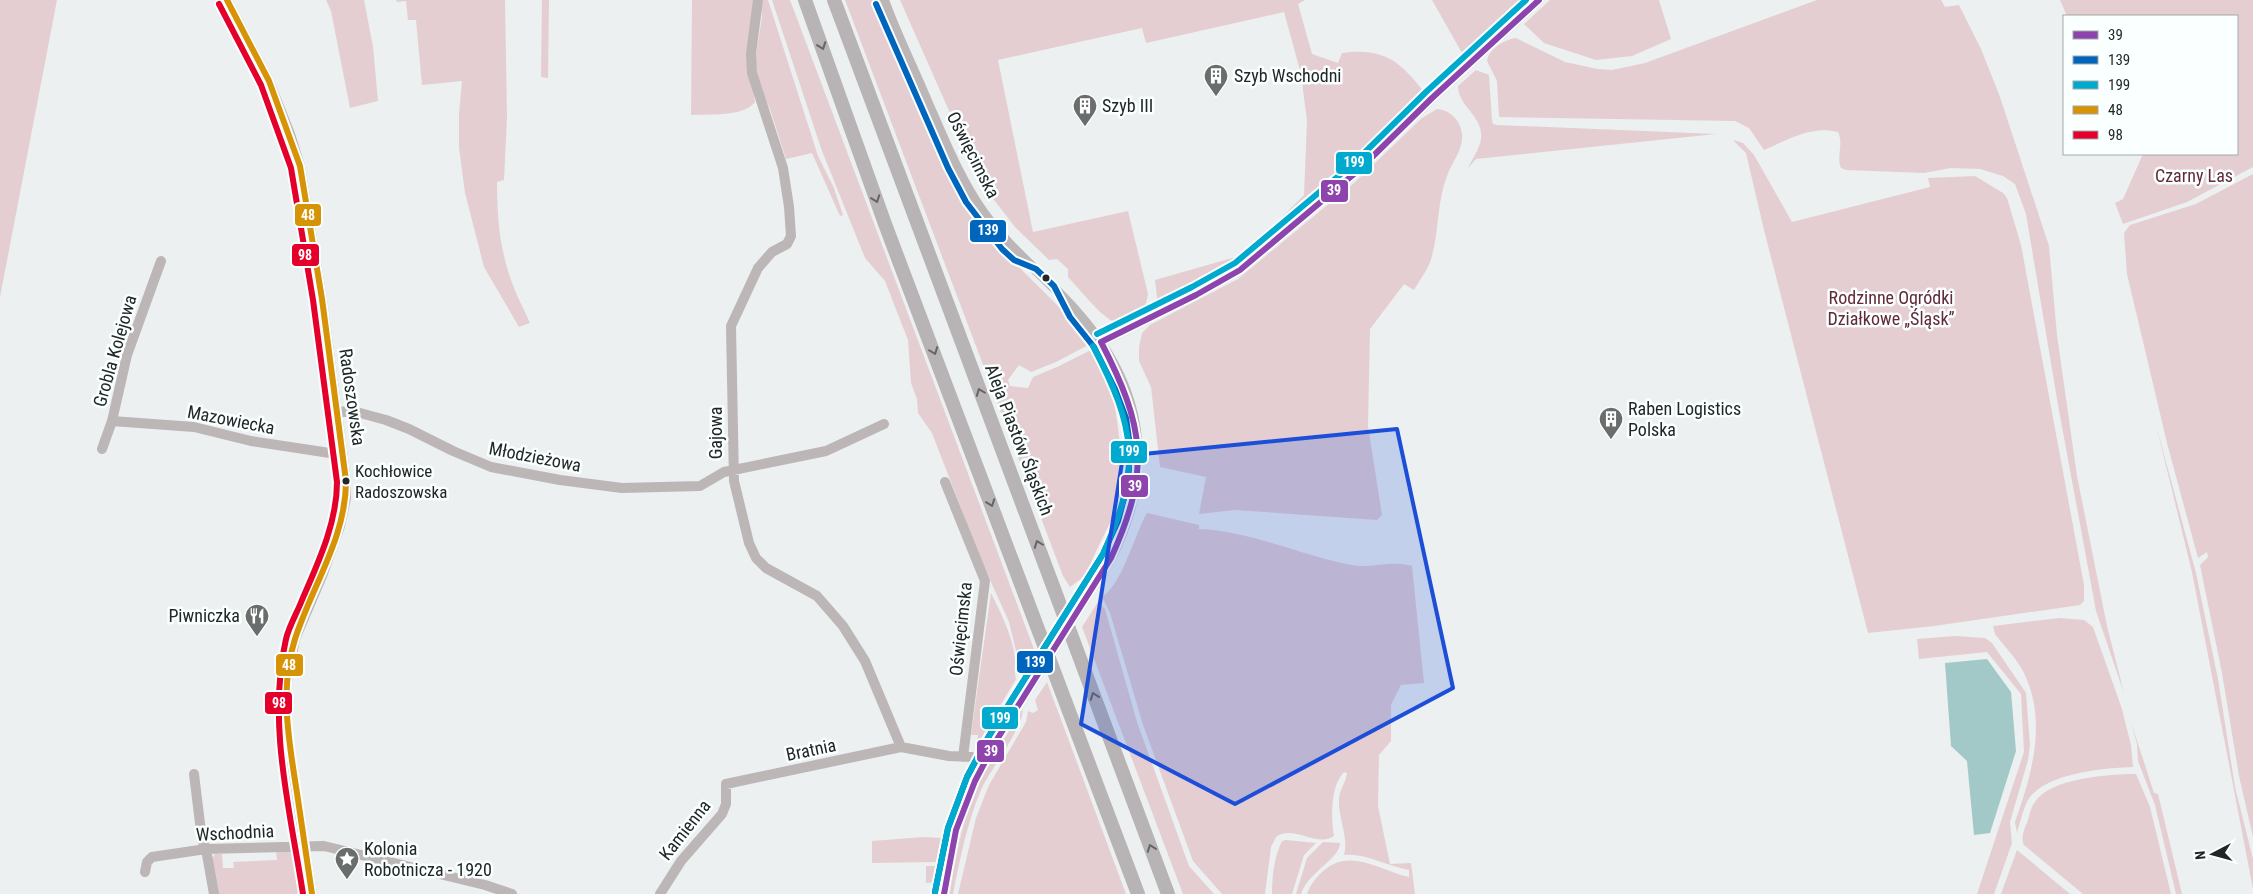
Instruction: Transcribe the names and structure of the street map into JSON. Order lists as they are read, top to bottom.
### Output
{
  "streets": {
    "highway": ["Aleja Piastów Śląskich"],
    "street": [
      "Oświęcimska",
      "Grobla Kolejowa",
      "Radoszowska",
      "Mazowiecka",
      "Gajowa",
      "Młodzieżowa",
      "Bratnia",
      "Kamienna",
      "Wschodnia"
    ]
  },
  "crossings": [
    ["Grobla Kolejowa", "Mazowiecka"],
    ["Radoszowska", "Mazowiecka"],
    ["Radoszowska", "Młodzieżowa"],
    ["Radoszowska", "Wschodnia"],
    ["Gajowa", "Młodzieżowa"],
    ["Gajowa", "Bratnia"],
    ["Bratnia", "Kamienna"]
  ],
  "parks": ["Czarny Las", "Rodzinne Ogródki Działkowe „Śląsk”"],
  "places": {
    "building": ["Szyb Wschodni", "Szyb III", "Raben Logistics Polska"],
    "other": ["Kochłowice Radoszowska"],
    "restaurant": ["Piwniczka"],
    "place": ["Kolonia Robotnicza - 1920"]
  },
  "lines": [
    "transit line 39",
    "transit line 199",
    "transit line 48",
    "transit line 139",
    "transit line 98"
  ],
  "legend": [
    "39",
    "139",
    "199",
    "48",
    "98"
  ],
  "north": "left"
}
